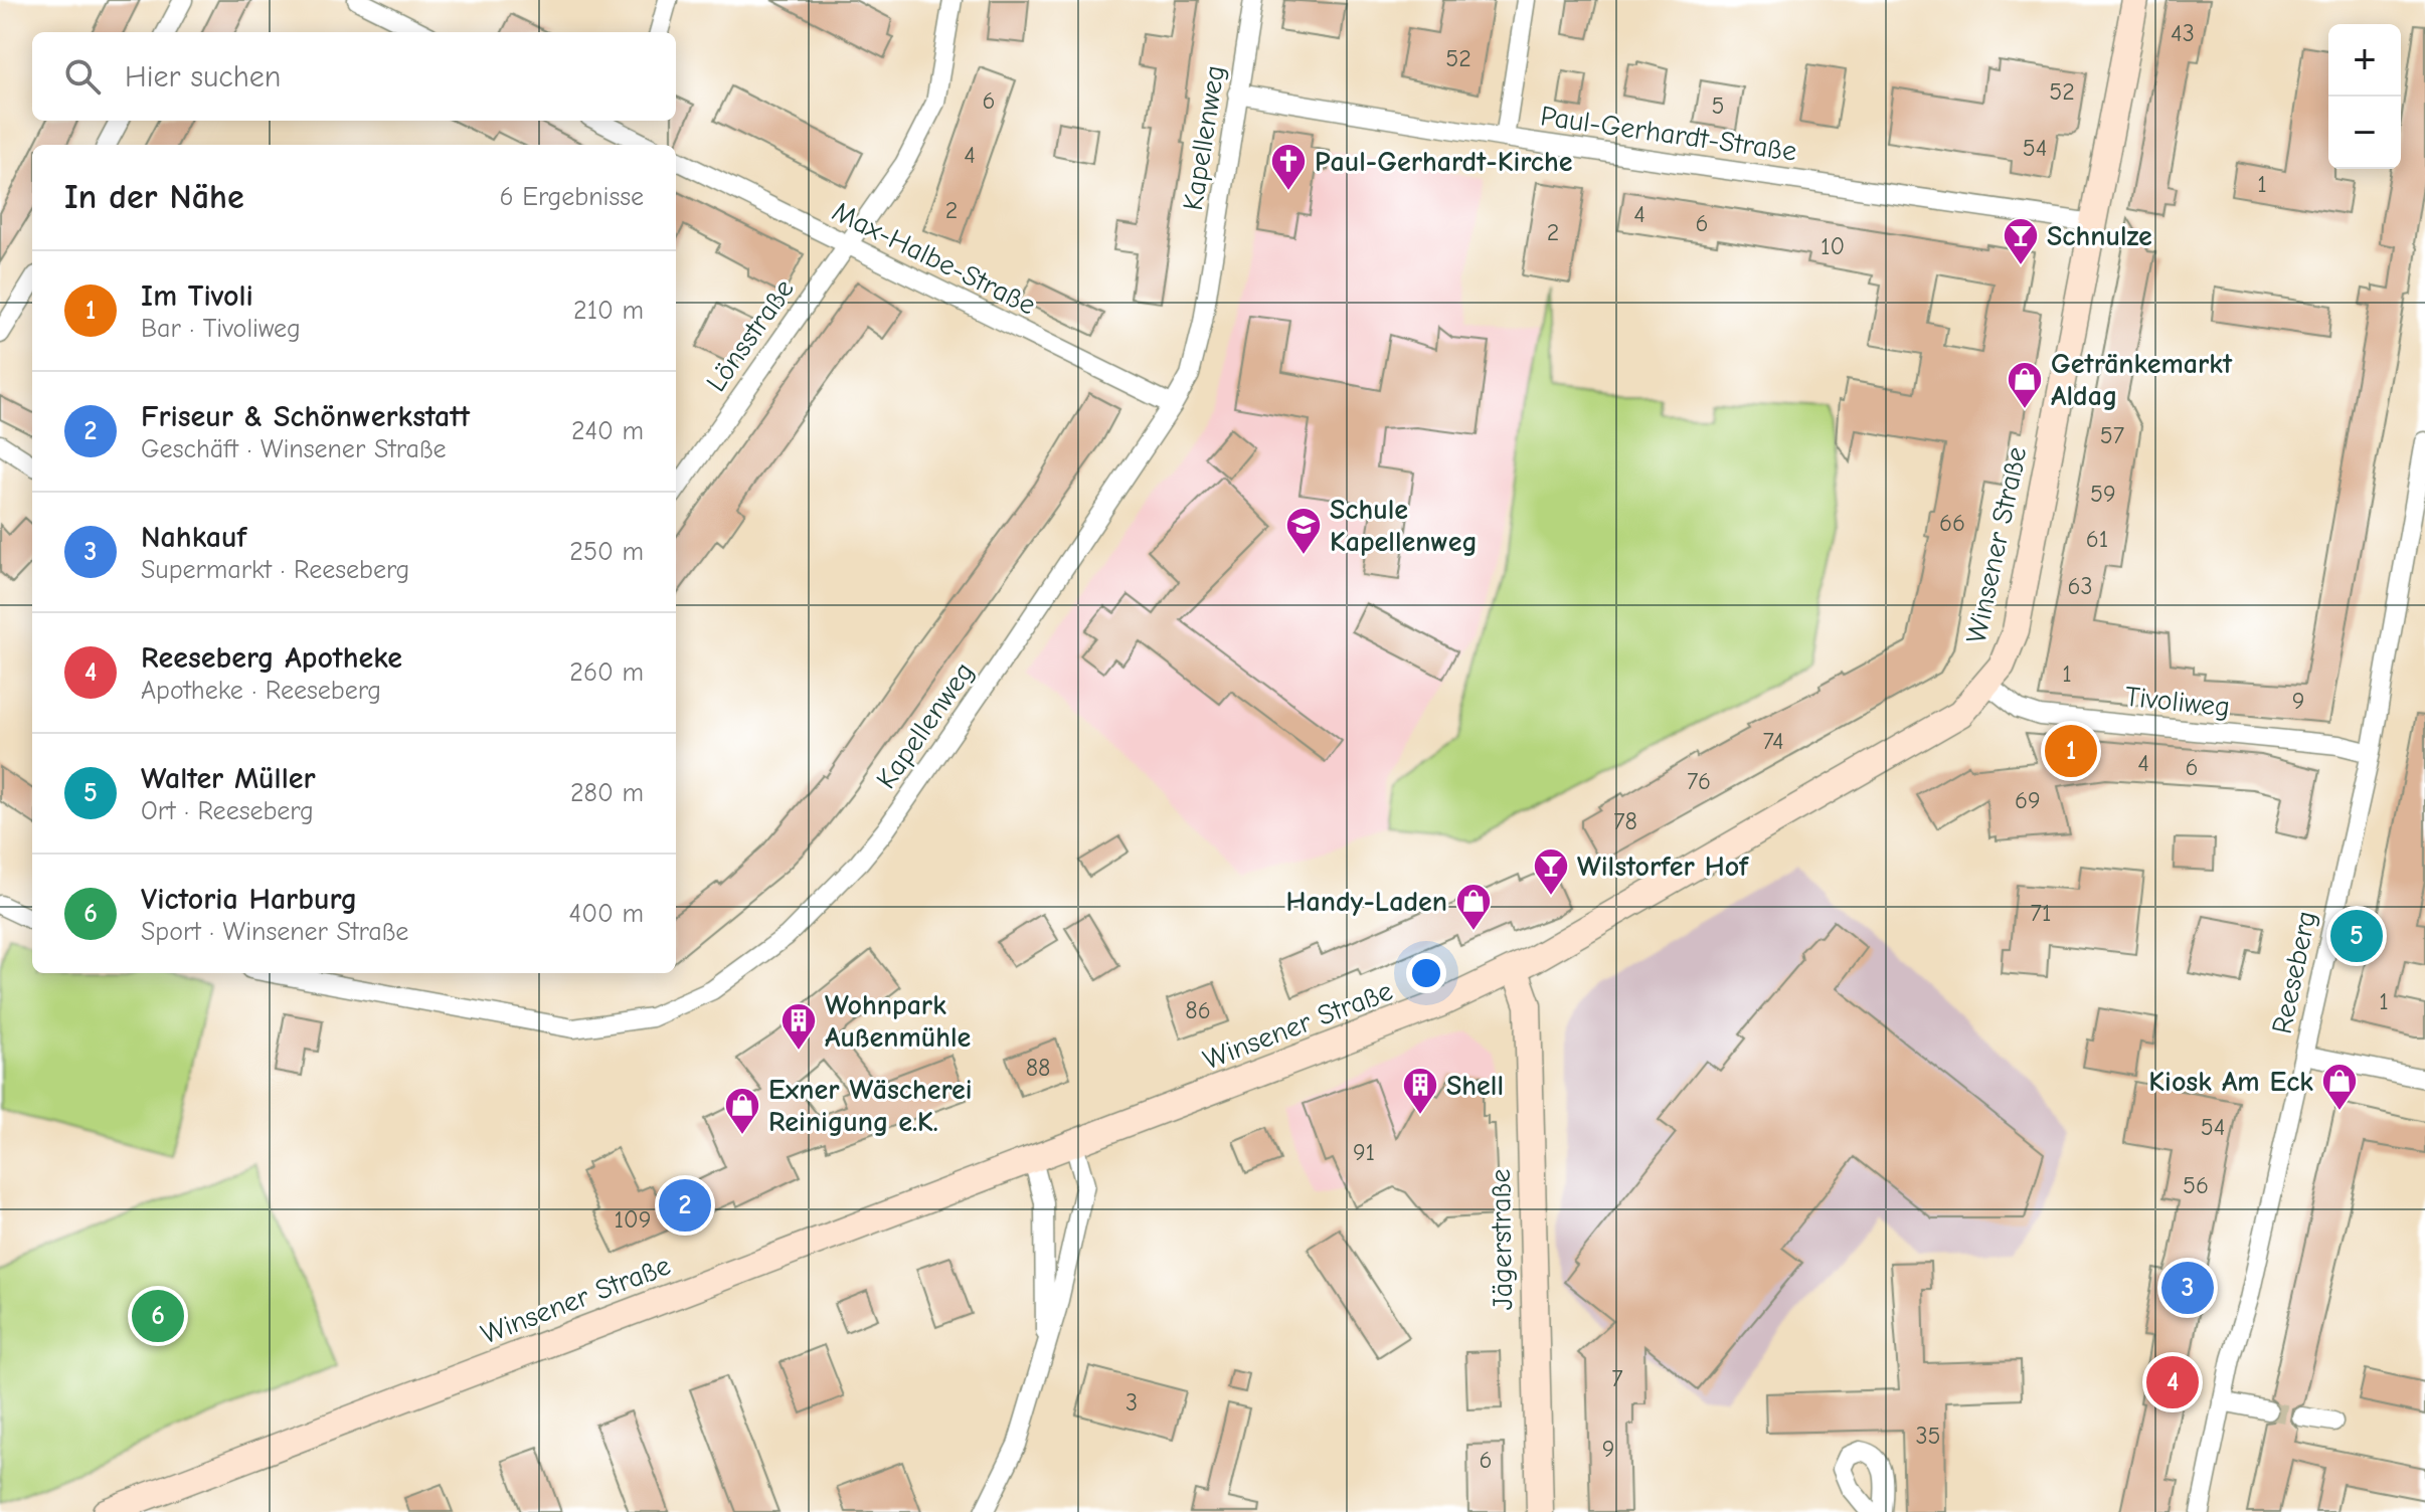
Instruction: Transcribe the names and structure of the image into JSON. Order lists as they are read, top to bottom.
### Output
{
  "streets": {
    "main road": ["Winsener Straße", "Jägerstraße"],
    "street": [
      "Paul-Gerhardt-Straße",
      "Kapellenweg",
      "Max-Halbe-Straße",
      "Lönsstraße",
      "Tivoliweg",
      "Reeseberg"
    ]
  },
  "crossings": [
    ["Paul-Gerhardt-Straße", "Kapellenweg"],
    ["Paul-Gerhardt-Straße", "Winsener Straße"],
    ["Kapellenweg", "Max-Halbe-Straße"],
    ["Max-Halbe-Straße", "Lönsstraße"],
    ["Winsener Straße", "Tivoliweg"],
    ["Winsener Straße", "Jägerstraße"],
    ["Tivoliweg", "Reeseberg"]
  ],
  "places": {
    "church": ["Paul-Gerhardt-Kirche"],
    "bar": ["Schnulze", "Wilstorfer Hof"],
    "shop": [
      "Getränkemarkt Aldag",
      "Handy-Laden",
      "Kiosk Am Eck",
      "Exner Wäscherei Reinigung e.K."
    ],
    "school or university": ["Schule Kapellenweg"],
    "building": ["Wohnpark Außenmühle", "Shell"]
  },
  "house_numbers": [
    "43",
    "52",
    "52",
    "6",
    "5",
    "54",
    "4",
    "1",
    "2",
    "4",
    "6",
    "2",
    "10",
    "57",
    "59",
    "66",
    "61",
    "63",
    "1",
    "9",
    "74",
    "4",
    "6",
    "76",
    "69",
    "78",
    "71",
    "1",
    "86",
    "88",
    "54",
    "91",
    "56",
    "109",
    "7",
    "3",
    "35",
    "9",
    "6"
  ],
  "page": {
    "map_buttons": ["+", "−"],
    "search": "Hier suchen",
    "heading": ["In der Nähe", "6 Ergebnisse"],
    "list": [
      {
        "mark": "1",
        "name": "Im Tivoli",
        "note": "Bar · Tivoliweg",
        "value": "210 m"
      },
      {
        "mark": "2",
        "name": "Friseur & Schönwerkstatt",
        "note": "Geschäft · Winsener Straße",
        "value": "240 m"
      },
      {
        "mark": "3",
        "name": "Nahkauf",
        "note": "Supermarkt · Reeseberg",
        "value": "250 m"
      },
      {
        "mark": "4",
        "name": "Reeseberg Apotheke",
        "note": "Apotheke · Reeseberg",
        "value": "260 m"
      },
      {
        "mark": "5",
        "name": "Walter Müller",
        "note": "Ort · Reeseberg",
        "value": "280 m"
      },
      {
        "mark": "6",
        "name": "Victoria Harburg",
        "note": "Sport · Winsener Straße",
        "value": "400 m"
      }
    ],
    "pins": [
      "1",
      "5",
      "2",
      "3",
      "6",
      "4"
    ]
  }
}
